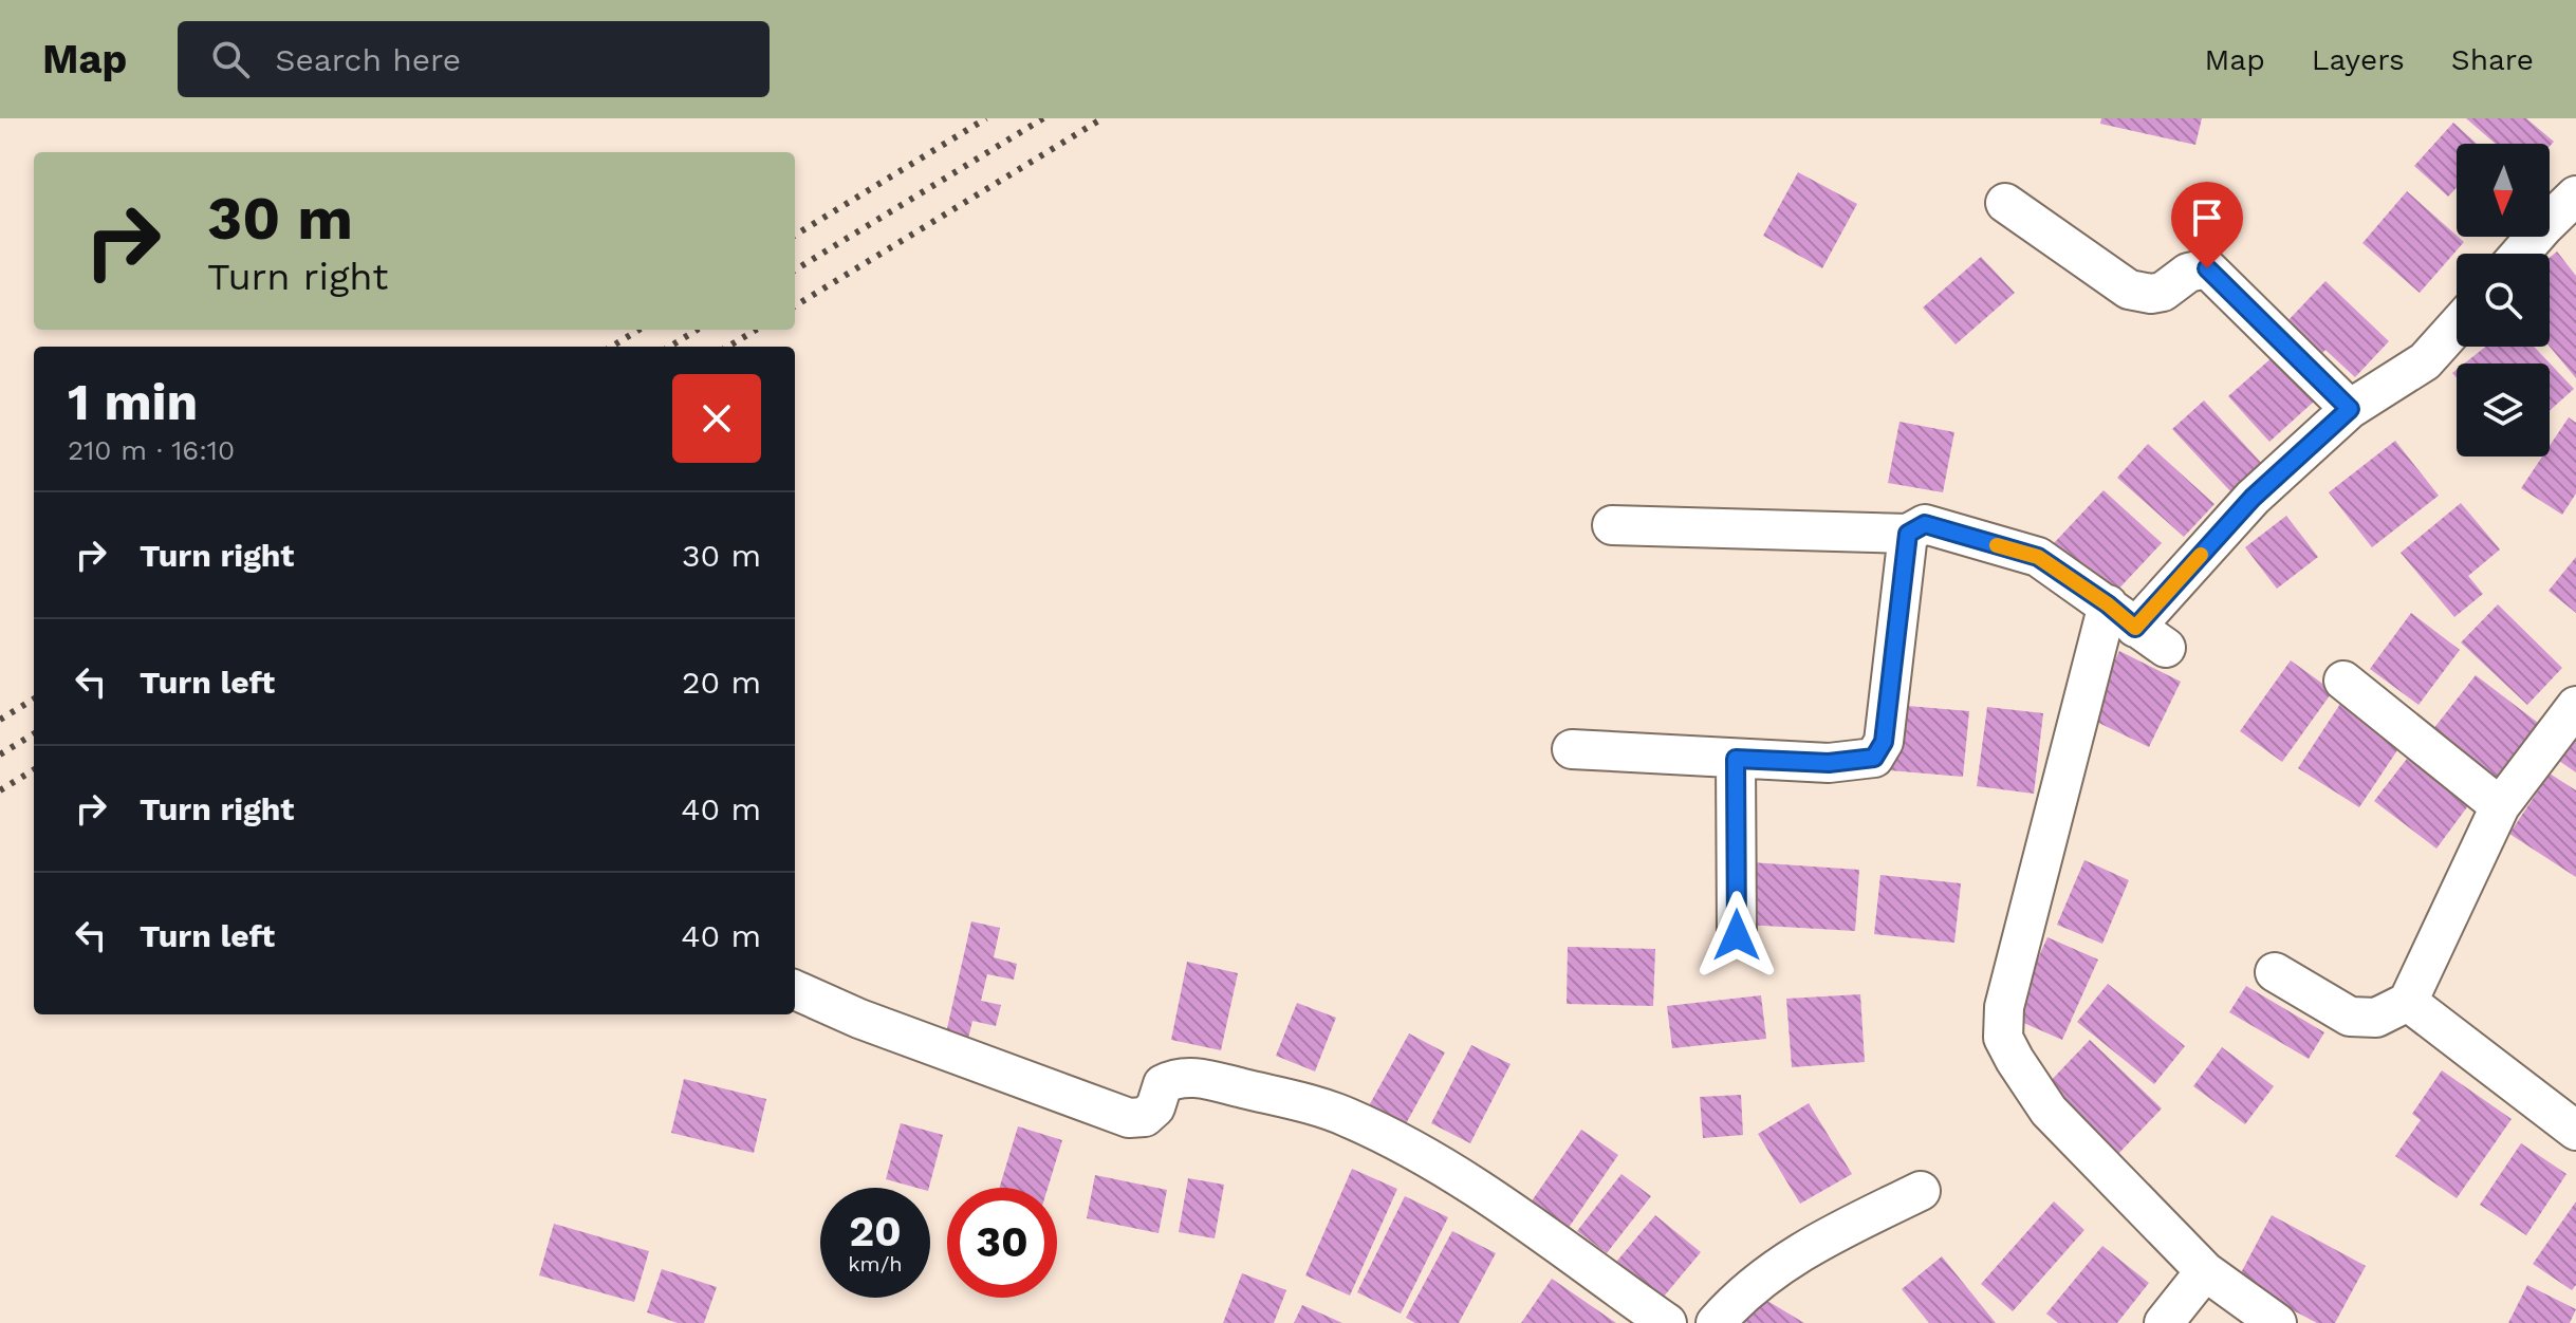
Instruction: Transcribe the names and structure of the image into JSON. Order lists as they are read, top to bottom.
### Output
{
  "north": "bottom",
  "page": {
    "header": "Map",
    "search": "Search here",
    "nav": ["Map", "Layers", "Share"],
    "turn": ["30 m", "Turn right"],
    "heading": ["1 min", "210 m · 16:10"],
    "list": [
      {
        "name": "Turn right",
        "value": "30 m"
      },
      {
        "name": "Turn left",
        "value": "20 m"
      },
      {
        "name": "Turn right",
        "value": "40 m"
      },
      {
        "name": "Turn left",
        "value": "40 m"
      }
    ],
    "speed": "20 km/h",
    "limit": "30"
  }
}
